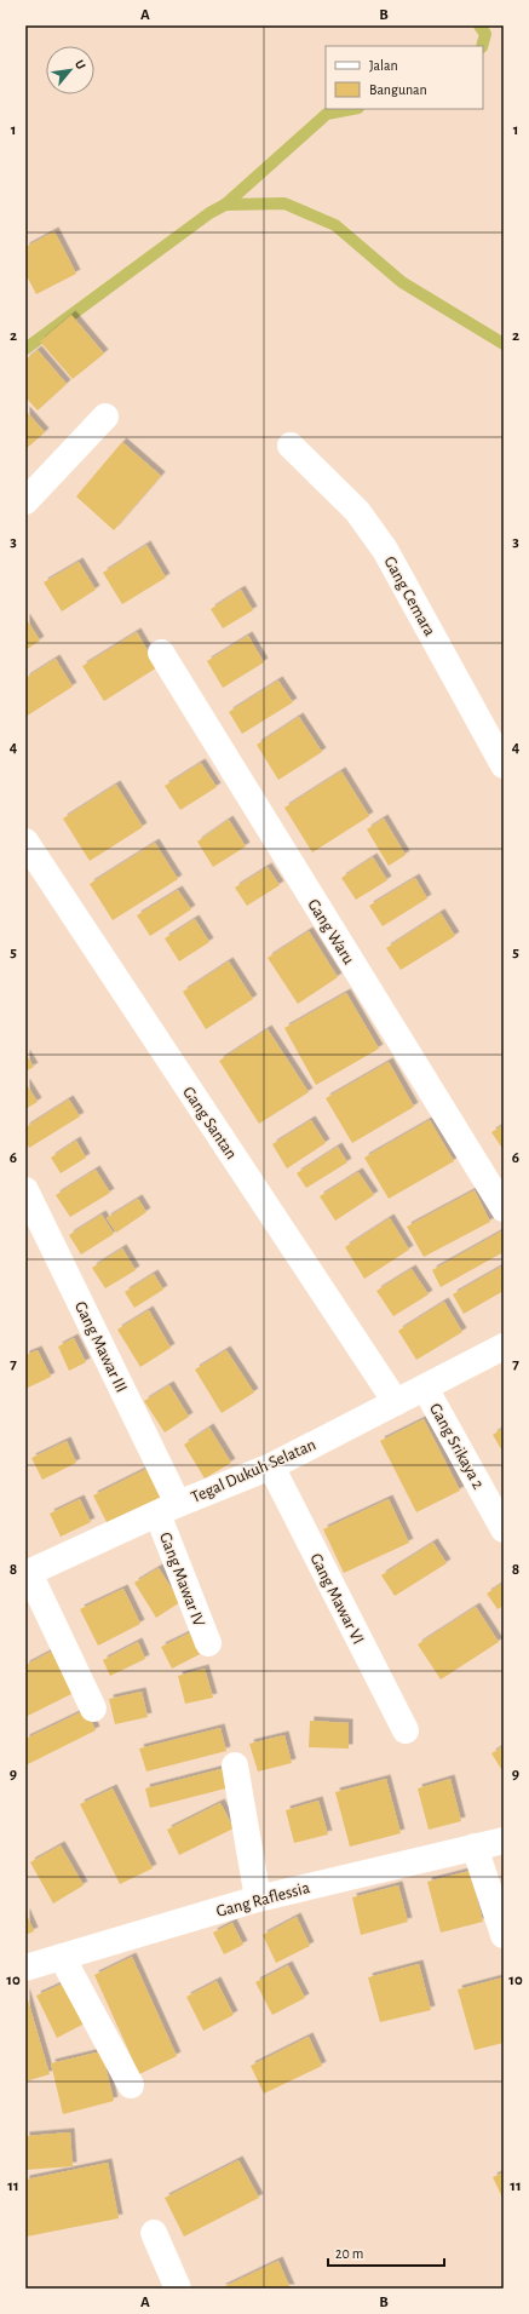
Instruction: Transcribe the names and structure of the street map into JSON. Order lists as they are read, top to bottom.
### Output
{
  "streets": {
    "street": [
      "Gang Cemara",
      "Gang Waru",
      "Gang Santan",
      "Gang Mawar III",
      "Gang Srikaya 2",
      "Tegal Dukuh Selatan",
      "Gang Mawar IV",
      "Gang Mawar VI",
      "Gang Raflessia"
    ]
  },
  "crossings": [
    ["Gang Santan", "Tegal Dukuh Selatan"],
    ["Gang Mawar III", "Tegal Dukuh Selatan"],
    ["Gang Mawar III", "Gang Mawar IV"],
    ["Gang Srikaya 2", "Tegal Dukuh Selatan"],
    ["Tegal Dukuh Selatan", "Gang Mawar IV"],
    ["Tegal Dukuh Selatan", "Gang Mawar VI"]
  ],
  "legend": ["Jalan", "Bangunan"],
  "scale_bar": "20 m",
  "north": "top right",
  "grid": {
    "columns": ["A", "B"],
    "rows": [
      "1",
      "2",
      "3",
      "4",
      "5",
      "6",
      "7",
      "8",
      "9",
      "10",
      "11"
    ]
  }
}
